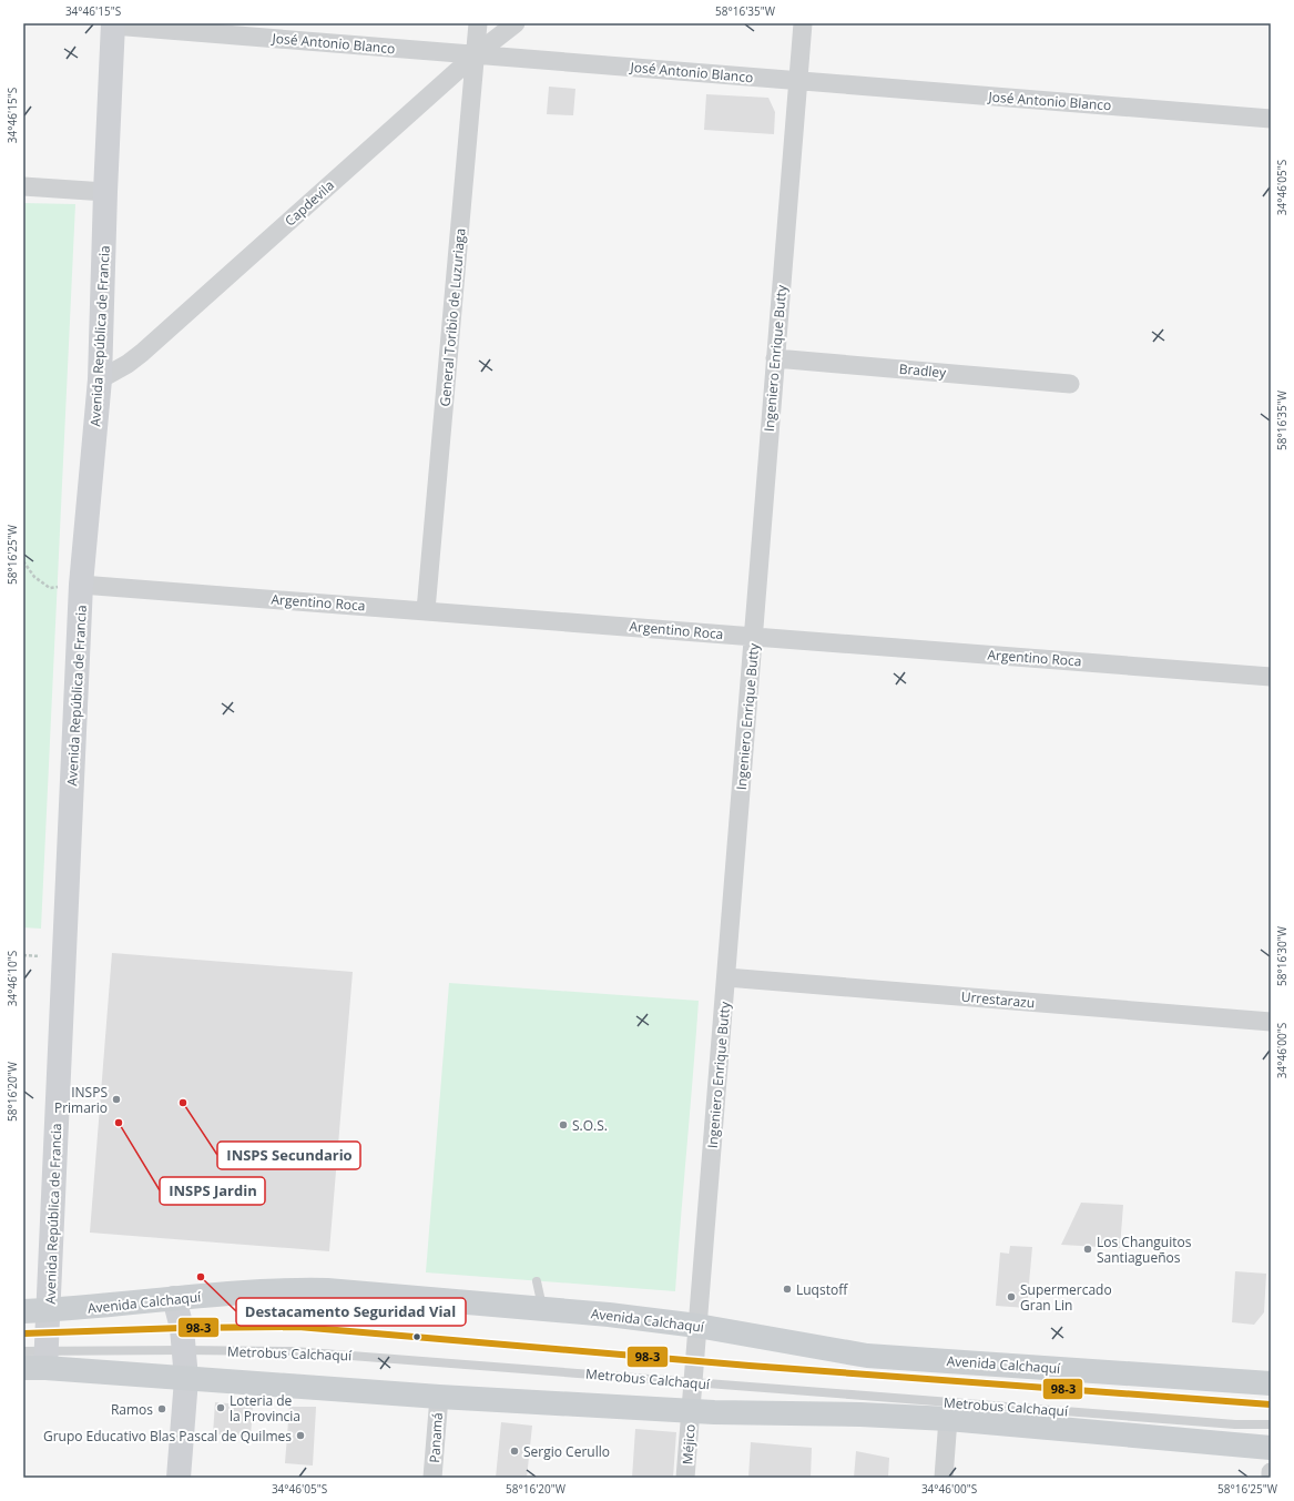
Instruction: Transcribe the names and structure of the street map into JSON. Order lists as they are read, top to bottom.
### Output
{
  "streets": {
    "main road": ["Avenida República de Francia", "Avenida Calchaquí"],
    "street": [
      "José Antonio Blanco",
      "Capdevila",
      "General Toribio de Luzuriaga",
      "Ingeniero Enrique Butty",
      "Bradley",
      "Argentino Roca",
      "Urrestarazu",
      "Panamá",
      "Méjico"
    ],
    "lane": ["Metrobus Calchaquí"]
  },
  "crossings": [
    ["José Antonio Blanco", "Capdevila"],
    ["José Antonio Blanco", "General Toribio de Luzuriaga"],
    ["José Antonio Blanco", "Avenida República de Francia"],
    ["José Antonio Blanco", "Ingeniero Enrique Butty"],
    ["Capdevila", "General Toribio de Luzuriaga"],
    ["Capdevila", "Avenida República de Francia"],
    ["General Toribio de Luzuriaga", "Argentino Roca"],
    ["Avenida República de Francia", "Argentino Roca"],
    ["Avenida República de Francia", "Avenida Calchaquí"],
    ["Avenida República de Francia", "Metrobus Calchaquí"],
    ["Ingeniero Enrique Butty", "Bradley"],
    ["Ingeniero Enrique Butty", "Argentino Roca"],
    ["Ingeniero Enrique Butty", "Urrestarazu"],
    ["Ingeniero Enrique Butty", "Avenida Calchaquí"],
    ["Ingeniero Enrique Butty", "Metrobus Calchaquí"],
    ["Ingeniero Enrique Butty", "Méjico"],
    ["Avenida Calchaquí", "Metrobus Calchaquí"],
    ["Avenida Calchaquí", "Panamá"],
    ["Avenida Calchaquí", "Méjico"]
  ],
  "places": [
    "INSPS Primario",
    "INSPS Secundario",
    "INSPS Jardin",
    "S.O.S.",
    "Los Changuitos Santiagueños",
    "Destacamento Seguridad Vial",
    "Luqstoff",
    "Supermercado Gran Lin",
    "Loteria de la Provincia",
    "Ramos",
    "Grupo Educativo Blas Pascal de Quilmes",
    "Sergio Cerullo"
  ],
  "lines": ["transit line 98-3"],
  "coordinates": [
    "34°46'15\"S",
    "58°16'35\"W",
    "34°46'05\"S",
    "58°16'25\"W",
    "58°16'30\"W",
    "34°46'10\"S",
    "34°46'00\"S",
    "58°16'20\"W"
  ]
}
